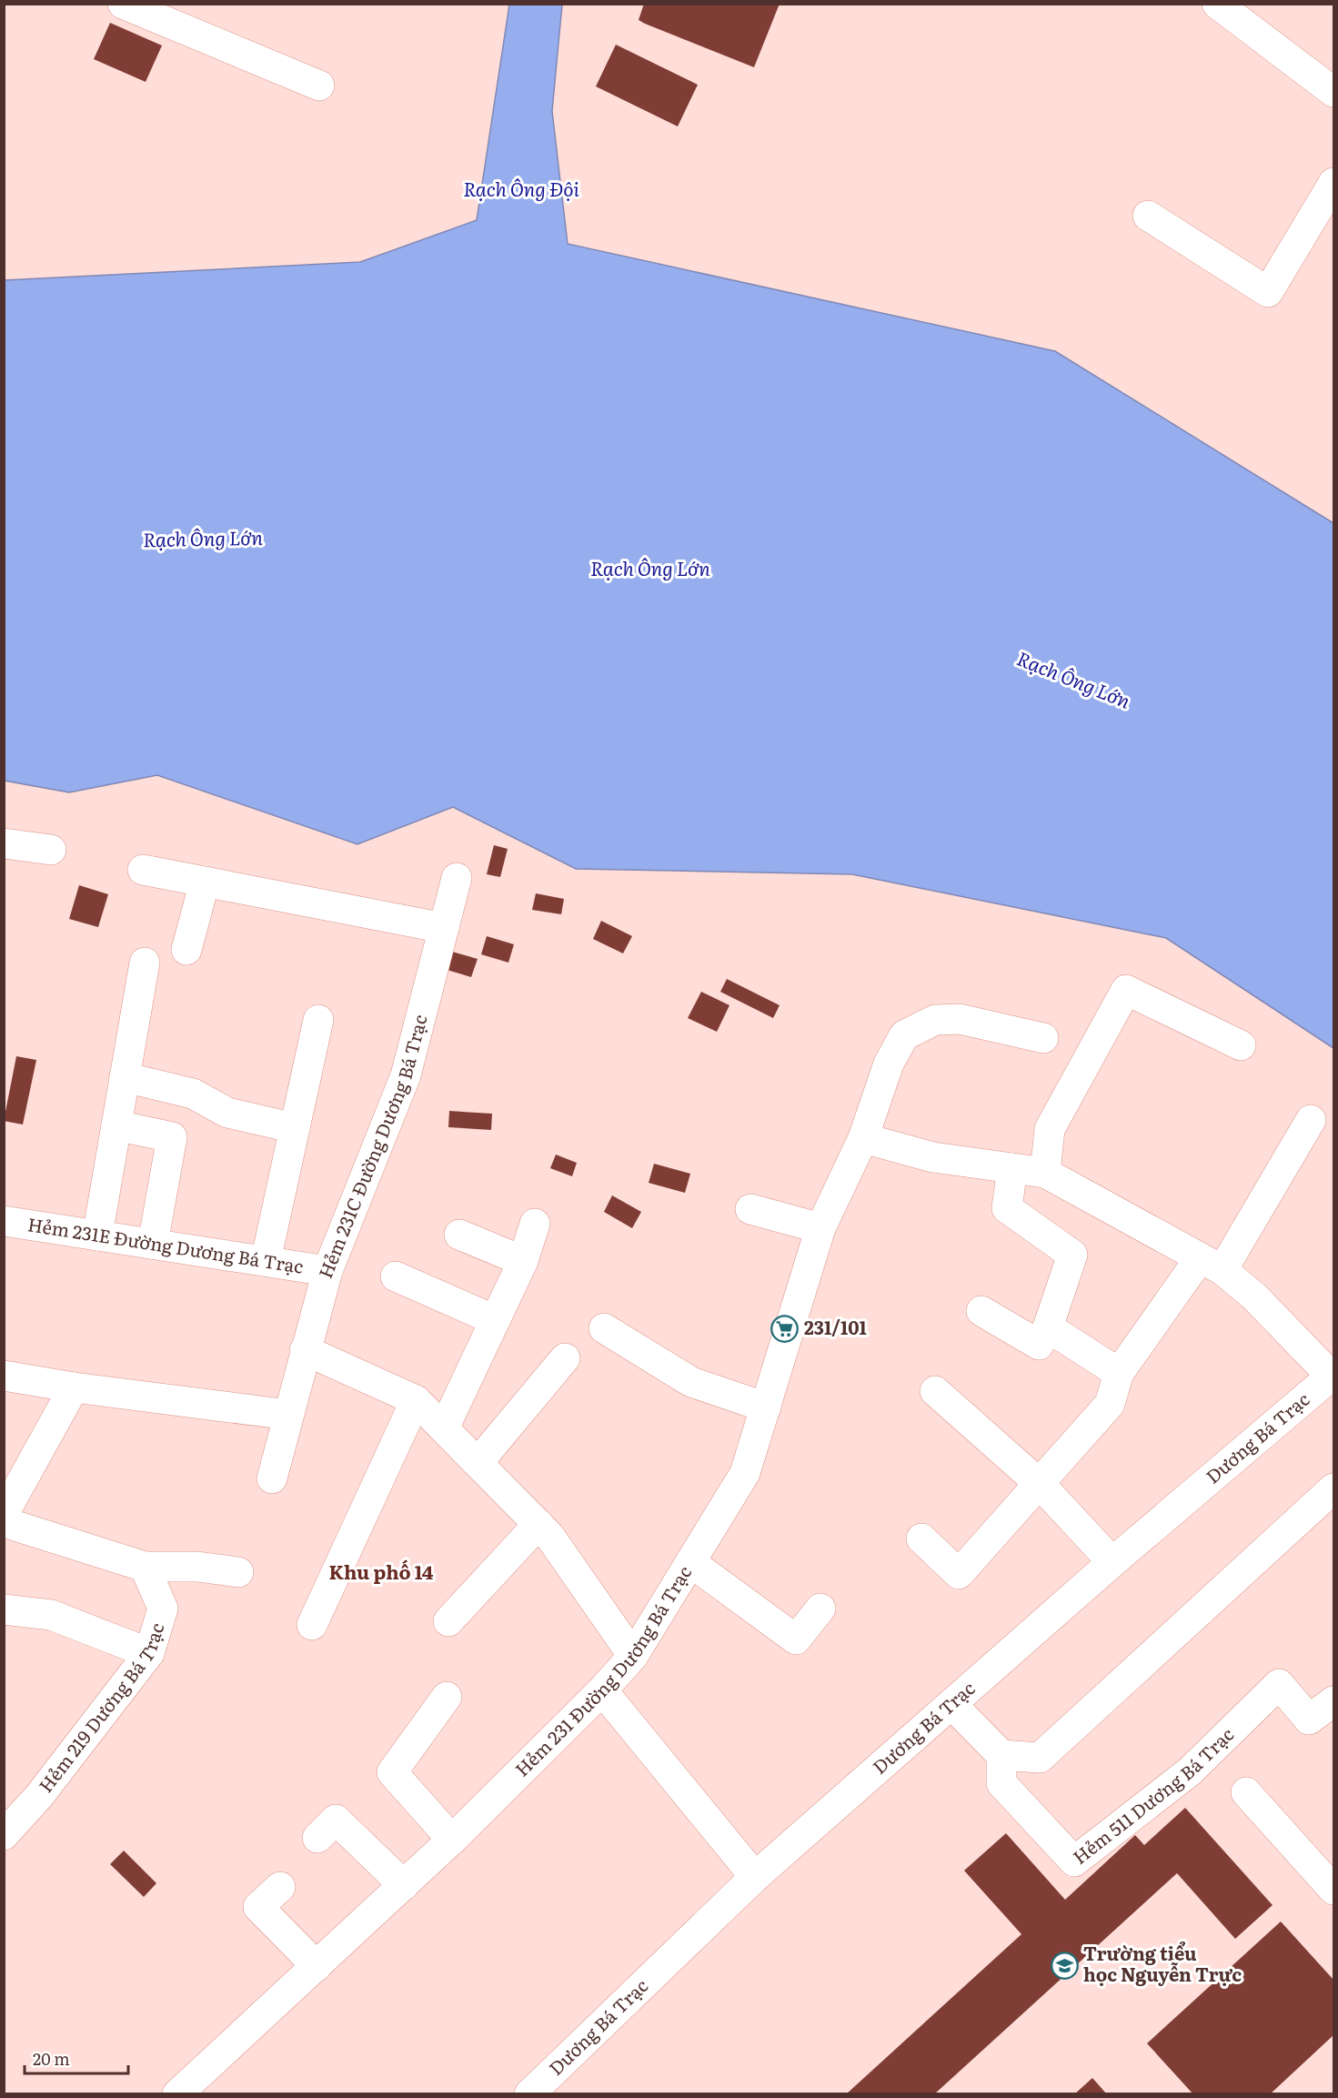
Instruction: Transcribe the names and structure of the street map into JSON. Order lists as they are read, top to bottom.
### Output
{
  "streets": {
    "street": [
      "Hẻm 231C Đường Dương Bá Trạc",
      "Hẻm 231E Đường Dương Bá Trạc",
      "Dương Bá Trạc",
      "Hẻm 231 Đường Dương Bá Trạc",
      "Hẻm 219 Dương Bá Trạc",
      "Hẻm 511 Dương Bá Trạc"
    ]
  },
  "crossings": [
    ["Hẻm 231C Đường Dương Bá Trạc", "Hẻm 231E Đường Dương Bá Trạc"]
  ],
  "districts": ["Khu phố 14"],
  "water": ["Rạch Ông Đội", "Rạch Ông Lớn"],
  "places": {
    "supermarket": ["231/101"],
    "school or university": ["Trường tiểu học Nguyễn Trực"]
  },
  "scale_bar": "20 m"
}
